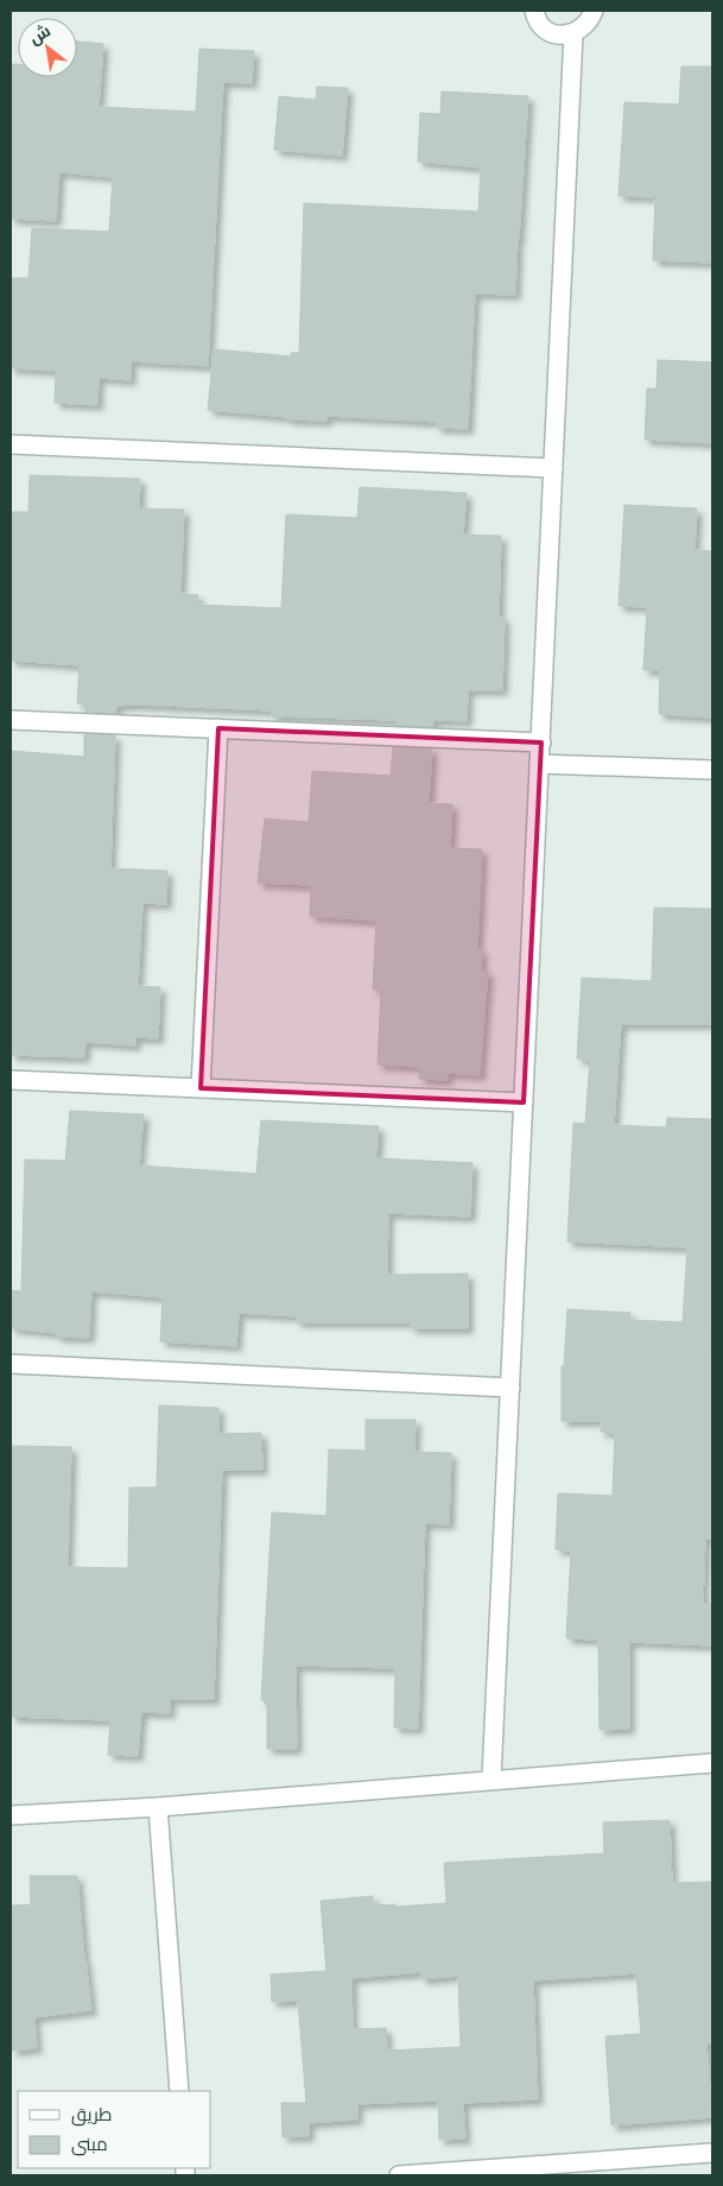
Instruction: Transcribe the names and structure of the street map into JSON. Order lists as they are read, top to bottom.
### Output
{
  "legend": ["طريق", "مبنى"],
  "north": "top left"
}
